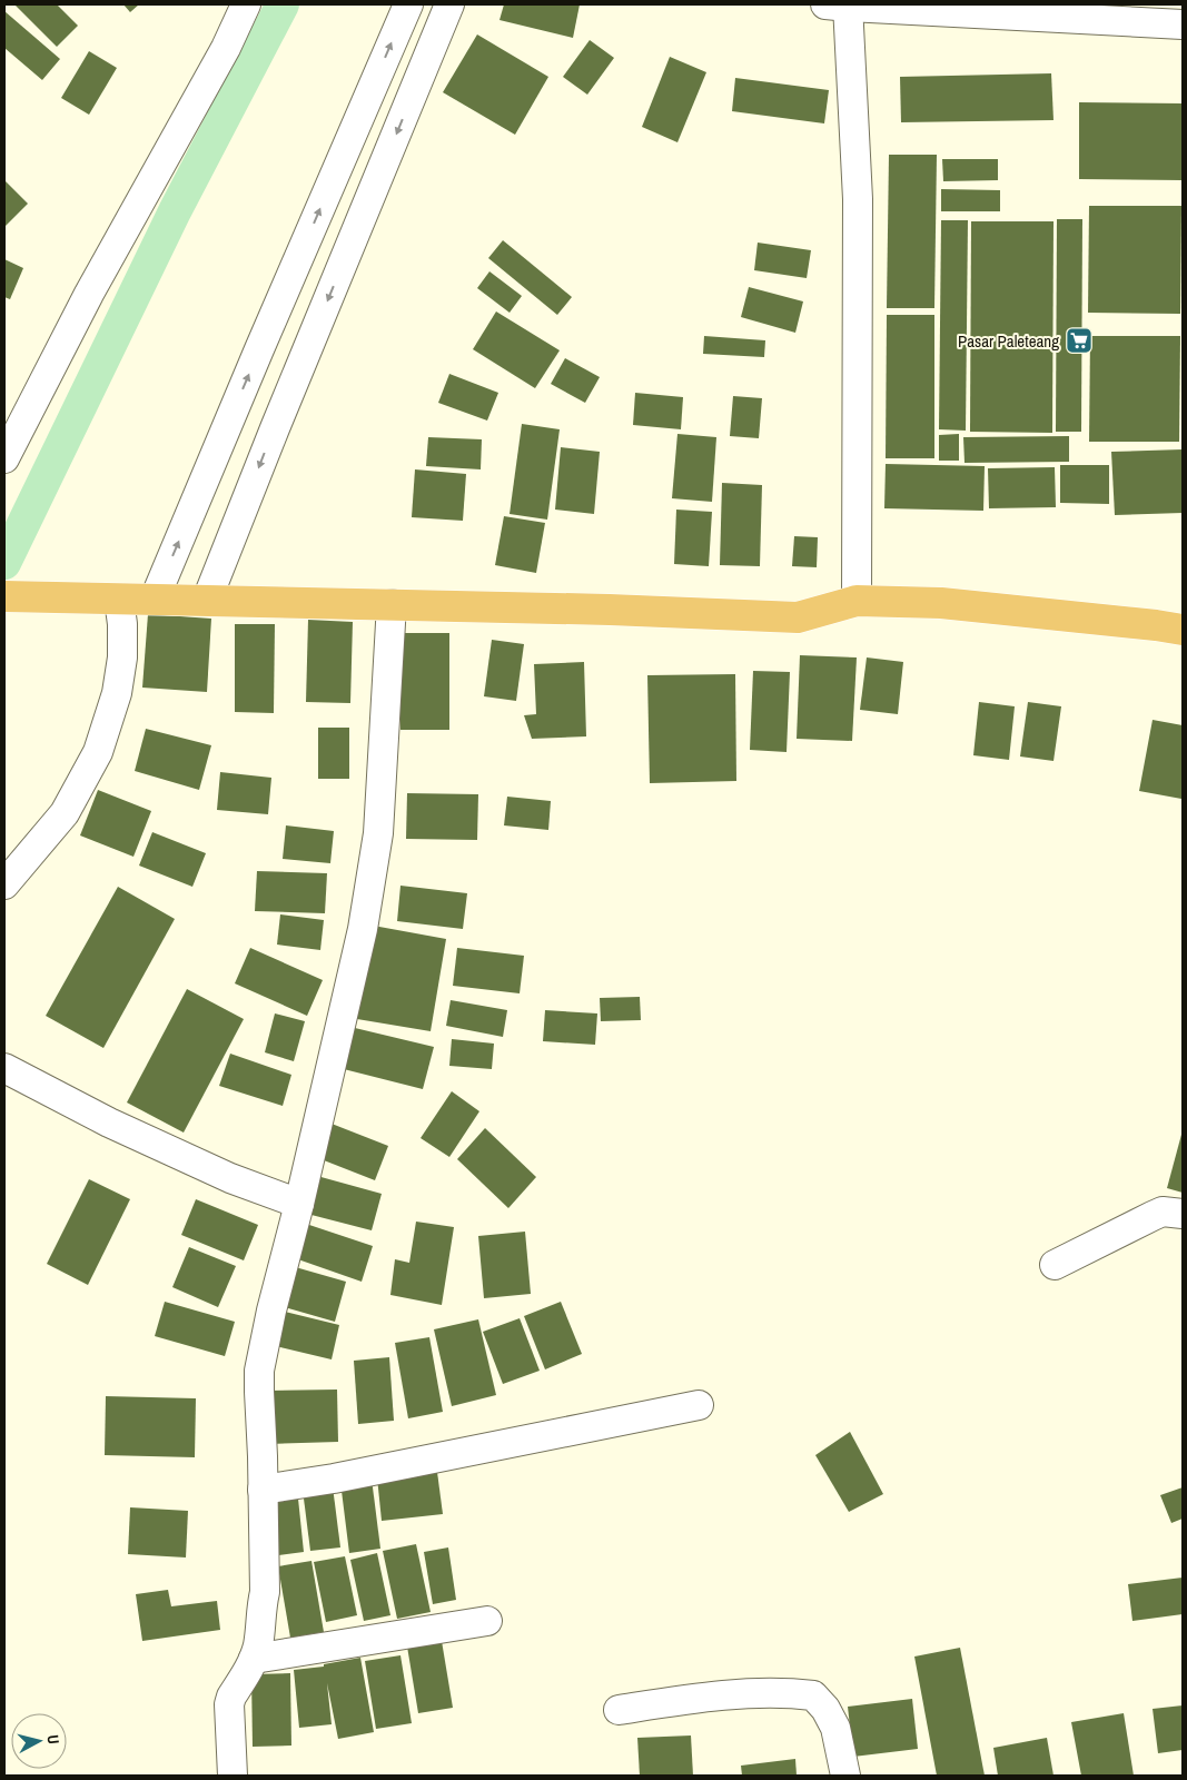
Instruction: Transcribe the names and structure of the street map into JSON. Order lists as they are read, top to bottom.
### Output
{
  "places": {
    "supermarket": ["Pasar Paleteang"]
  },
  "north": "right"
}
